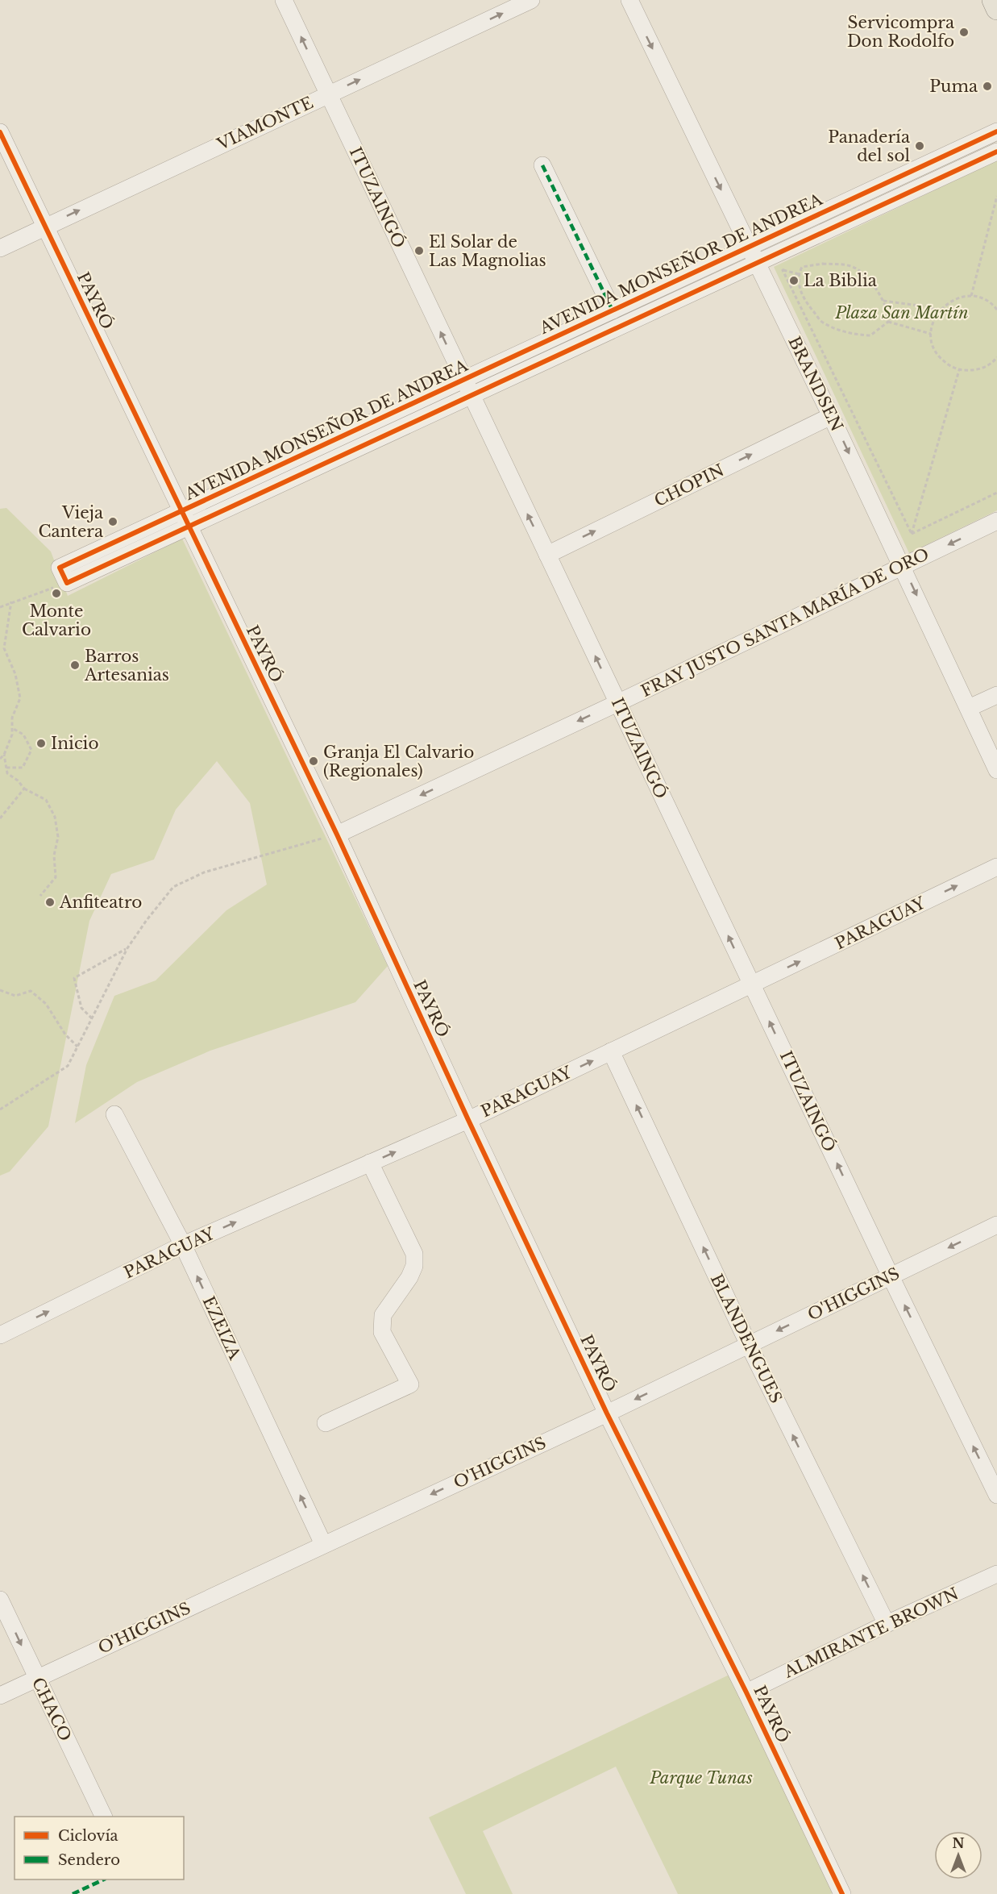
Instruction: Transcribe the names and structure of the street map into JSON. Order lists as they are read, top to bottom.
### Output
{
  "streets": {
    "street": [
      "VIAMONTE",
      "ITUZAINGÓ",
      "AVENIDA MONSEÑOR DE ANDREA",
      "PAYRÓ",
      "BRANDSEN",
      "CHOPIN",
      "FRAY JUSTO SANTA MARÍA DE ORO",
      "PARAGUAY",
      "O'HIGGINS",
      "EZEIZA",
      "BLANDENGUES",
      "ALMIRANTE BROWN",
      "CHACO"
    ]
  },
  "crossings": [
    ["VIAMONTE", "ITUZAINGÓ"],
    ["VIAMONTE", "PAYRÓ"],
    ["ITUZAINGÓ", "AVENIDA MONSEÑOR DE ANDREA"],
    ["ITUZAINGÓ", "CHOPIN"],
    ["ITUZAINGÓ", "FRAY JUSTO SANTA MARÍA DE ORO"],
    ["ITUZAINGÓ", "PARAGUAY"],
    ["ITUZAINGÓ", "O'HIGGINS"],
    ["AVENIDA MONSEÑOR DE ANDREA", "PAYRÓ"],
    ["AVENIDA MONSEÑOR DE ANDREA", "BRANDSEN"],
    ["PAYRÓ", "FRAY JUSTO SANTA MARÍA DE ORO"],
    ["PAYRÓ", "PARAGUAY"],
    ["PAYRÓ", "O'HIGGINS"],
    ["PAYRÓ", "ALMIRANTE BROWN"],
    ["BRANDSEN", "CHOPIN"],
    ["BRANDSEN", "FRAY JUSTO SANTA MARÍA DE ORO"],
    ["PARAGUAY", "EZEIZA"],
    ["PARAGUAY", "BLANDENGUES"],
    ["O'HIGGINS", "EZEIZA"],
    ["O'HIGGINS", "BLANDENGUES"],
    ["O'HIGGINS", "CHACO"],
    ["BLANDENGUES", "ALMIRANTE BROWN"]
  ],
  "one_way": [
    "VIAMONTE",
    "ITUZAINGÓ",
    "BRANDSEN",
    "CHOPIN",
    "FRAY JUSTO SANTA MARÍA DE ORO",
    "PARAGUAY",
    "O'HIGGINS",
    "EZEIZA",
    "BLANDENGUES",
    "CHACO"
  ],
  "parks": ["Plaza San Martín", "Parque Tunas"],
  "places": [
    "Servicompra Don Rodolfo",
    "Puma",
    "Panadería del sol",
    "El Solar de Las Magnolias",
    "La Biblia",
    "Vieja Cantera",
    "Monte Calvario",
    "Barros Artesanias",
    "Inicio",
    "Granja El Calvario (Regionales)",
    "Anfiteatro"
  ],
  "legend": ["Ciclovía", "Sendero"],
  "north": "top"
}
